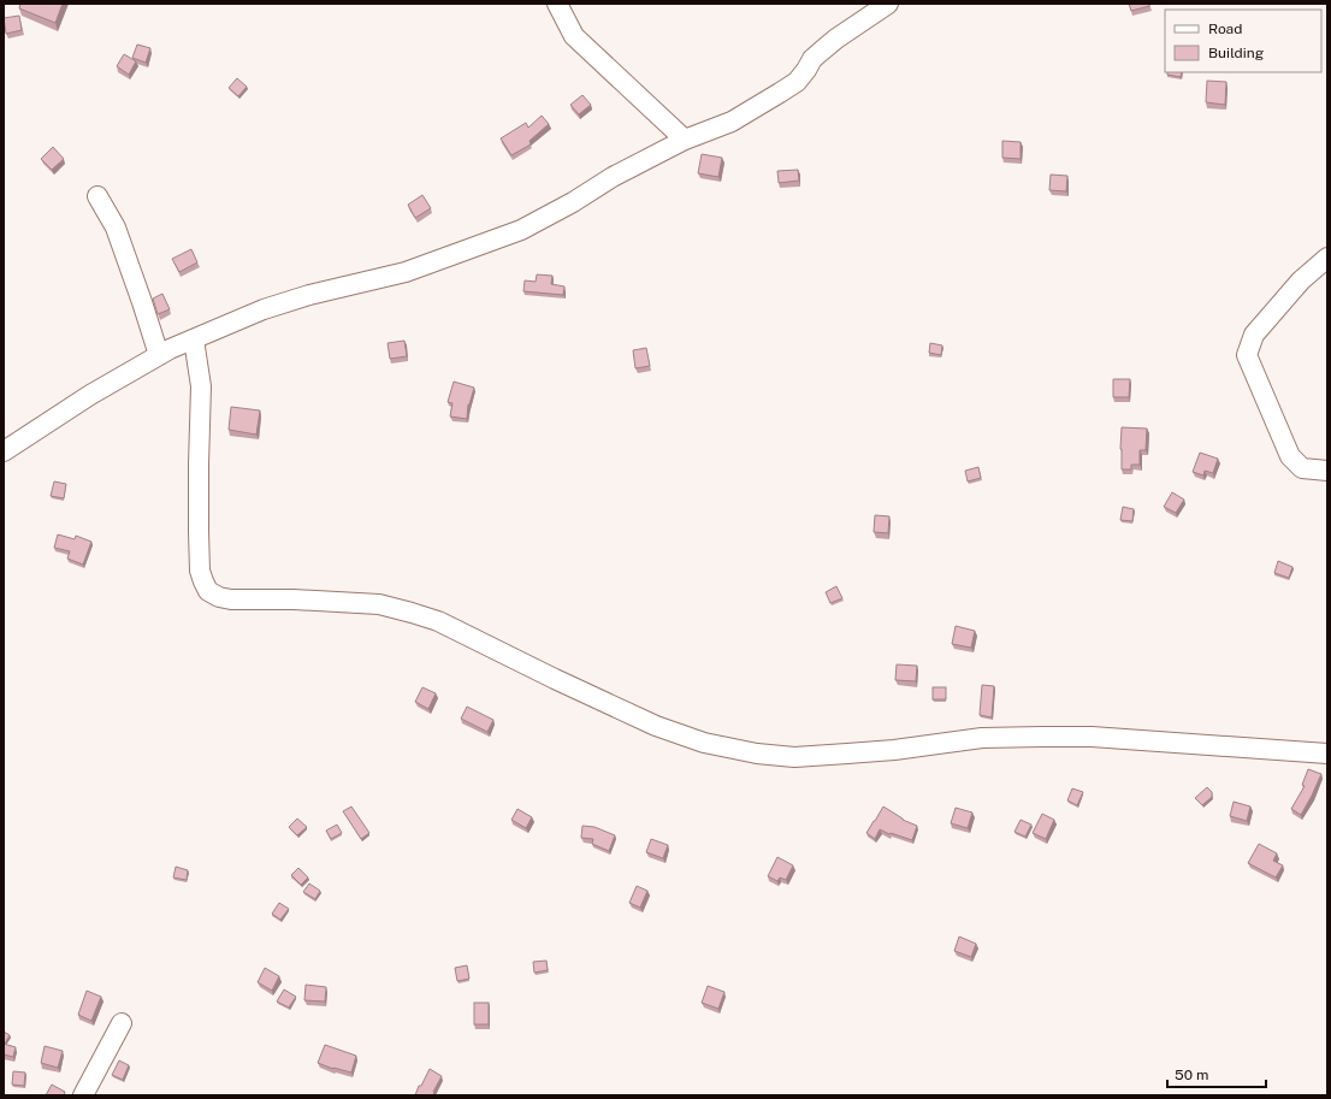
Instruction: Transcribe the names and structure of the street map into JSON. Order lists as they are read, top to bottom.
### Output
{
  "legend": ["Road", "Building"],
  "scale_bar": "50 m"
}
